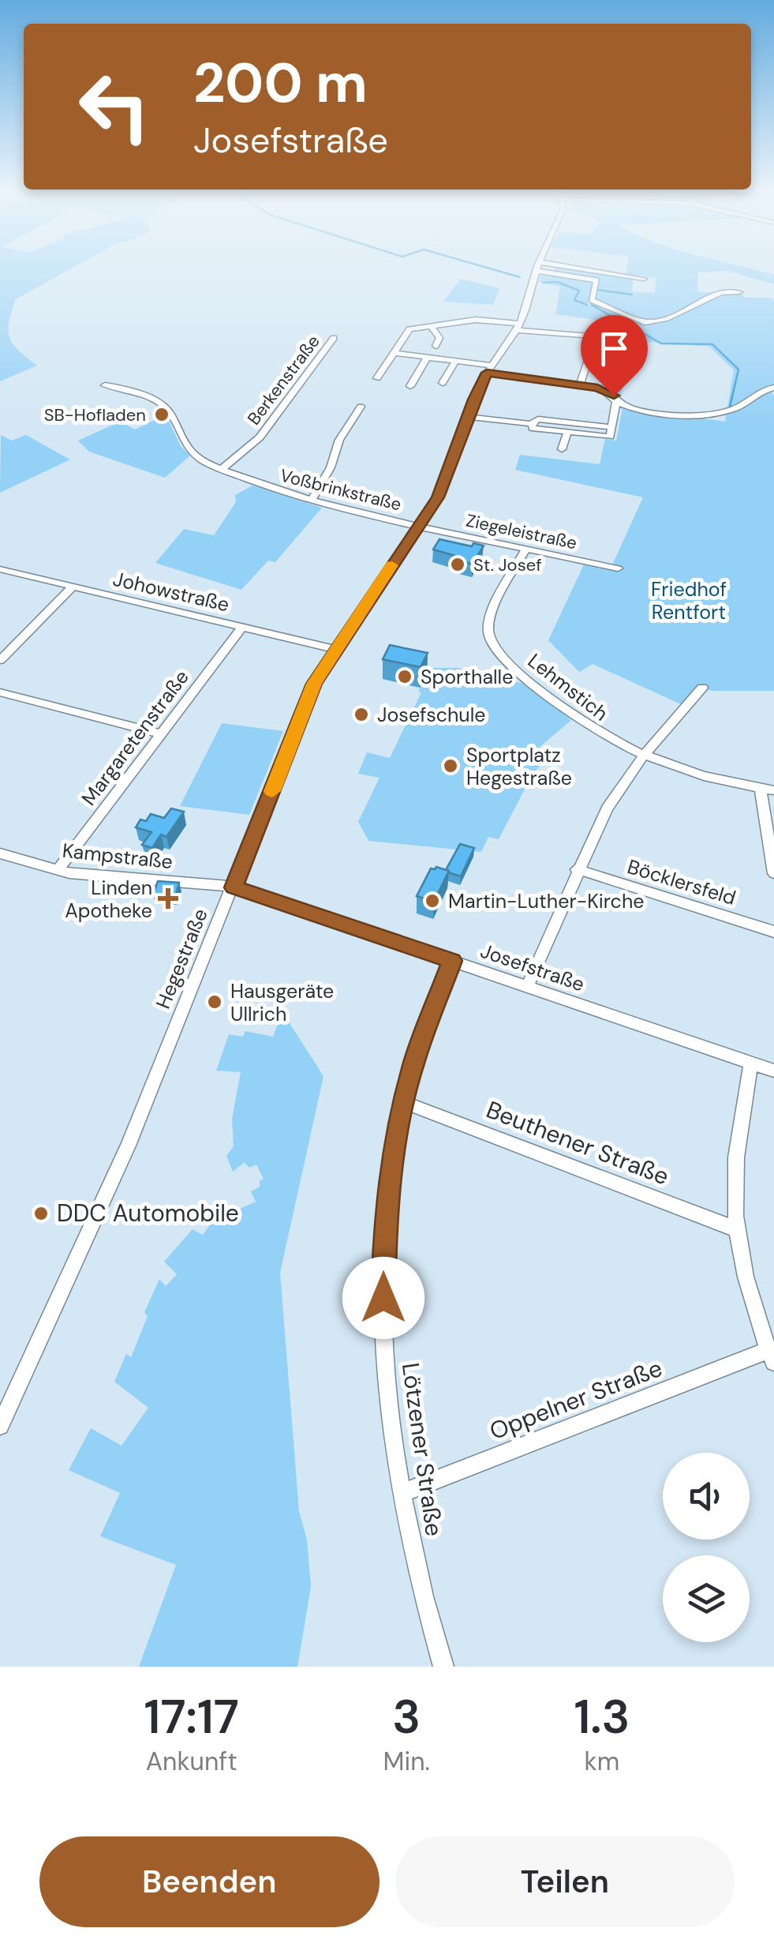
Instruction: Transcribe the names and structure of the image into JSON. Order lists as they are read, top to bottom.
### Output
{
  "streets": {
    "street": [
      "Berkenstraße",
      "Voßbrinkstraße",
      "Ziegeleistraße",
      "Johowstraße",
      "Lehmstich",
      "Margaretenstraße",
      "Kampstraße",
      "Böcklersfeld",
      "Hegestraße",
      "Josefstraße",
      "Beuthener Straße",
      "Oppelner Straße",
      "Lötzener Straße"
    ]
  },
  "crossings": [
    ["Berkenstraße", "Voßbrinkstraße"],
    ["Voßbrinkstraße", "Ziegeleistraße"],
    ["Voßbrinkstraße", "Hegestraße"],
    ["Ziegeleistraße", "Lehmstich"],
    ["Ziegeleistraße", "Hegestraße"],
    ["Johowstraße", "Margaretenstraße"],
    ["Johowstraße", "Hegestraße"],
    ["Margaretenstraße", "Kampstraße"],
    ["Kampstraße", "Hegestraße"],
    ["Kampstraße", "Josefstraße"],
    ["Hegestraße", "Josefstraße"],
    ["Josefstraße", "Lötzener Straße"],
    ["Beuthener Straße", "Lötzener Straße"],
    ["Oppelner Straße", "Lötzener Straße"]
  ],
  "parks": ["Friedhof Rentfort"],
  "places": {
    "other": [
      "SB-Hofladen",
      "St. Josef",
      "Sporthalle",
      "Josefschule",
      "Sportplatz Hegestraße",
      "Martin-Luther-Kirche",
      "Hausgeräte Ullrich",
      "DDC Automobile"
    ],
    "health": ["Linden Apotheke"]
  },
  "page": {
    "turn": ["200 m", "Josefstraße"],
    "eta": [
      "17:17",
      "Ankunft",
      "3",
      "Min.",
      "1.3",
      "km"
    ],
    "buttons": ["Beenden", "Teilen"]
  }
}
